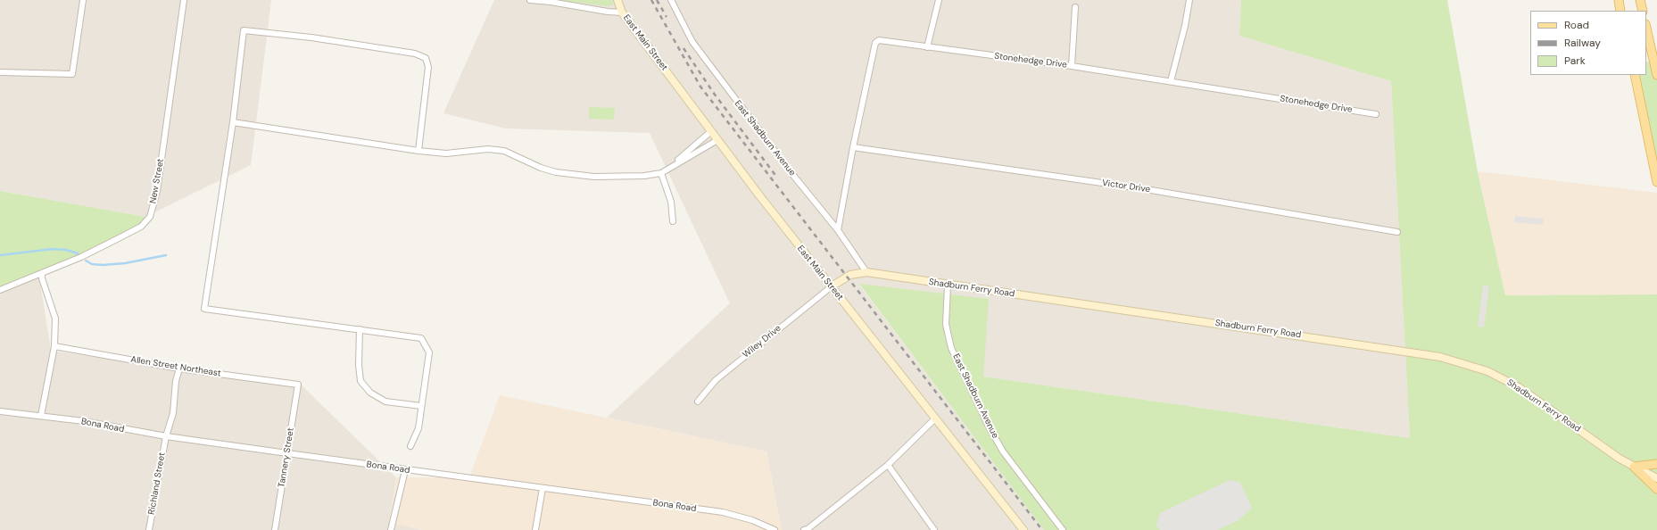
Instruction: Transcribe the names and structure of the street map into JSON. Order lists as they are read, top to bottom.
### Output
{
  "streets": {
    "street": [
      "East Main Street",
      "Stonehedge Drive",
      "East Shadburn Avenue",
      "New Street",
      "Victor Drive",
      "Shadburn Ferry Road",
      "Wiley Drive",
      "Allen Street Northeast",
      "Bona Road",
      "Tannery Street",
      "Richland Street"
    ]
  },
  "crossings": [
    ["East Main Street", "Shadburn Ferry Road"],
    ["East Main Street", "Wiley Drive"],
    ["Stonehedge Drive", "East Shadburn Avenue"],
    ["Stonehedge Drive", "Victor Drive"],
    ["East Shadburn Avenue", "Shadburn Ferry Road"],
    ["Shadburn Ferry Road", "Wiley Drive"],
    ["Allen Street Northeast", "Tannery Street"],
    ["Allen Street Northeast", "Richland Street"],
    ["Bona Road", "Tannery Street"],
    ["Bona Road", "Richland Street"]
  ],
  "legend": ["Road", "Railway", "Park"]
}
